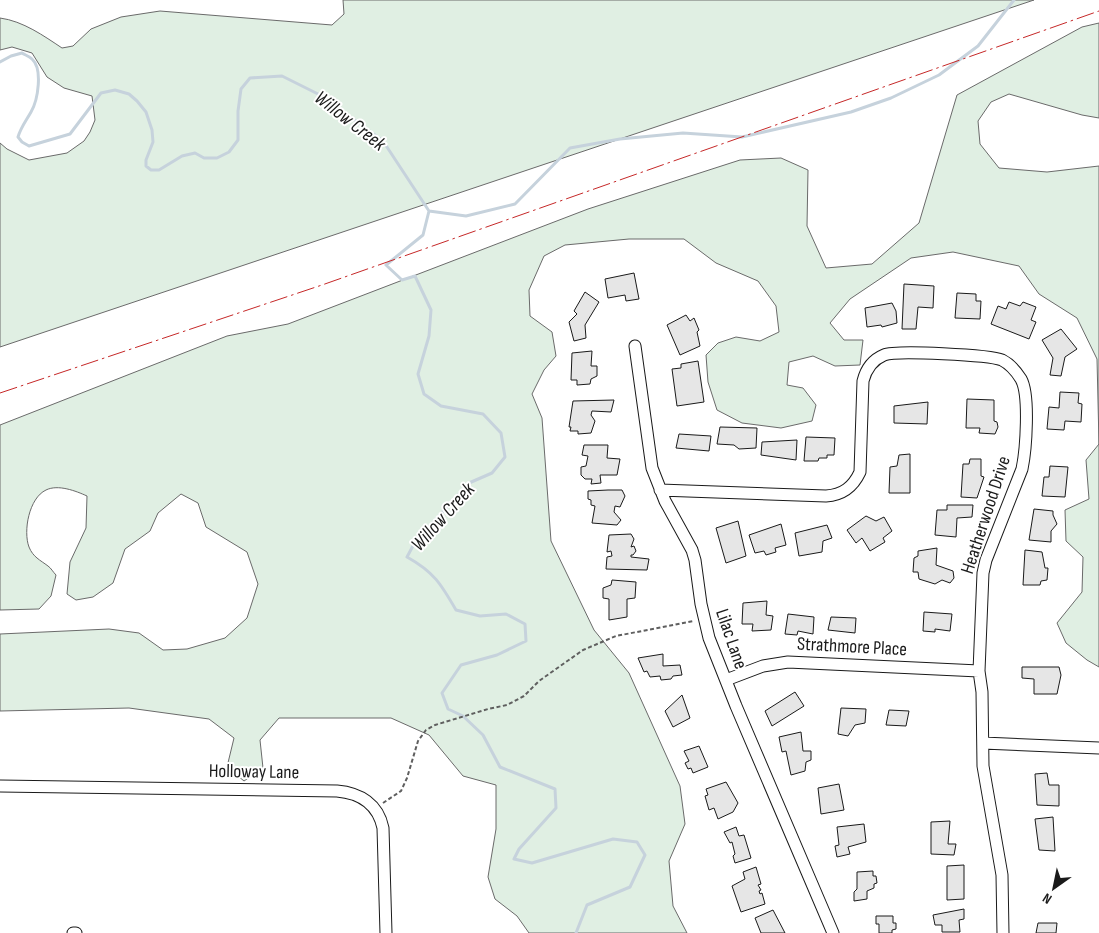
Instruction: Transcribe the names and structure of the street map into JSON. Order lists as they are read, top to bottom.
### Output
{
  "streets": {
    "street": [
      "Heatherwood Drive",
      "Lilac Lane",
      "Strathmore Place",
      "Holloway Lane"
    ]
  },
  "crossings": [
    ["Heatherwood Drive", "Lilac Lane"],
    ["Heatherwood Drive", "Strathmore Place"],
    ["Lilac Lane", "Strathmore Place"]
  ],
  "water": ["Willow Creek"],
  "north": "bottom left"
}
